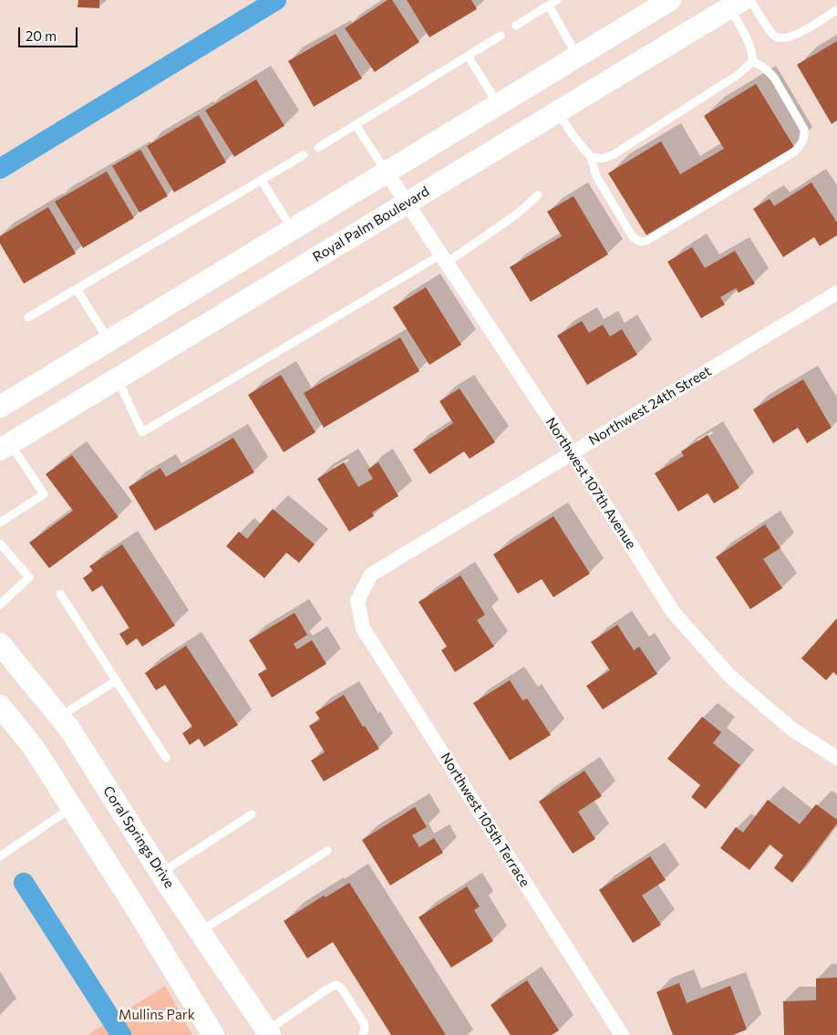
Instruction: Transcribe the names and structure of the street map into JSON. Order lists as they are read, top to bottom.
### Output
{
  "streets": {
    "main road": ["Royal Palm Boulevard", "Coral Springs Drive"],
    "street": ["Northwest 24th Street", "Northwest 107th Avenue", "Northwest 105th Terrace"]
  },
  "crossings": [
    ["Royal Palm Boulevard", "Northwest 107th Avenue"],
    ["Northwest 24th Street", "Northwest 107th Avenue"],
    ["Northwest 24th Street", "Northwest 105th Terrace"]
  ],
  "parks": ["Mullins Park"],
  "scale_bar": "20 m"
}
